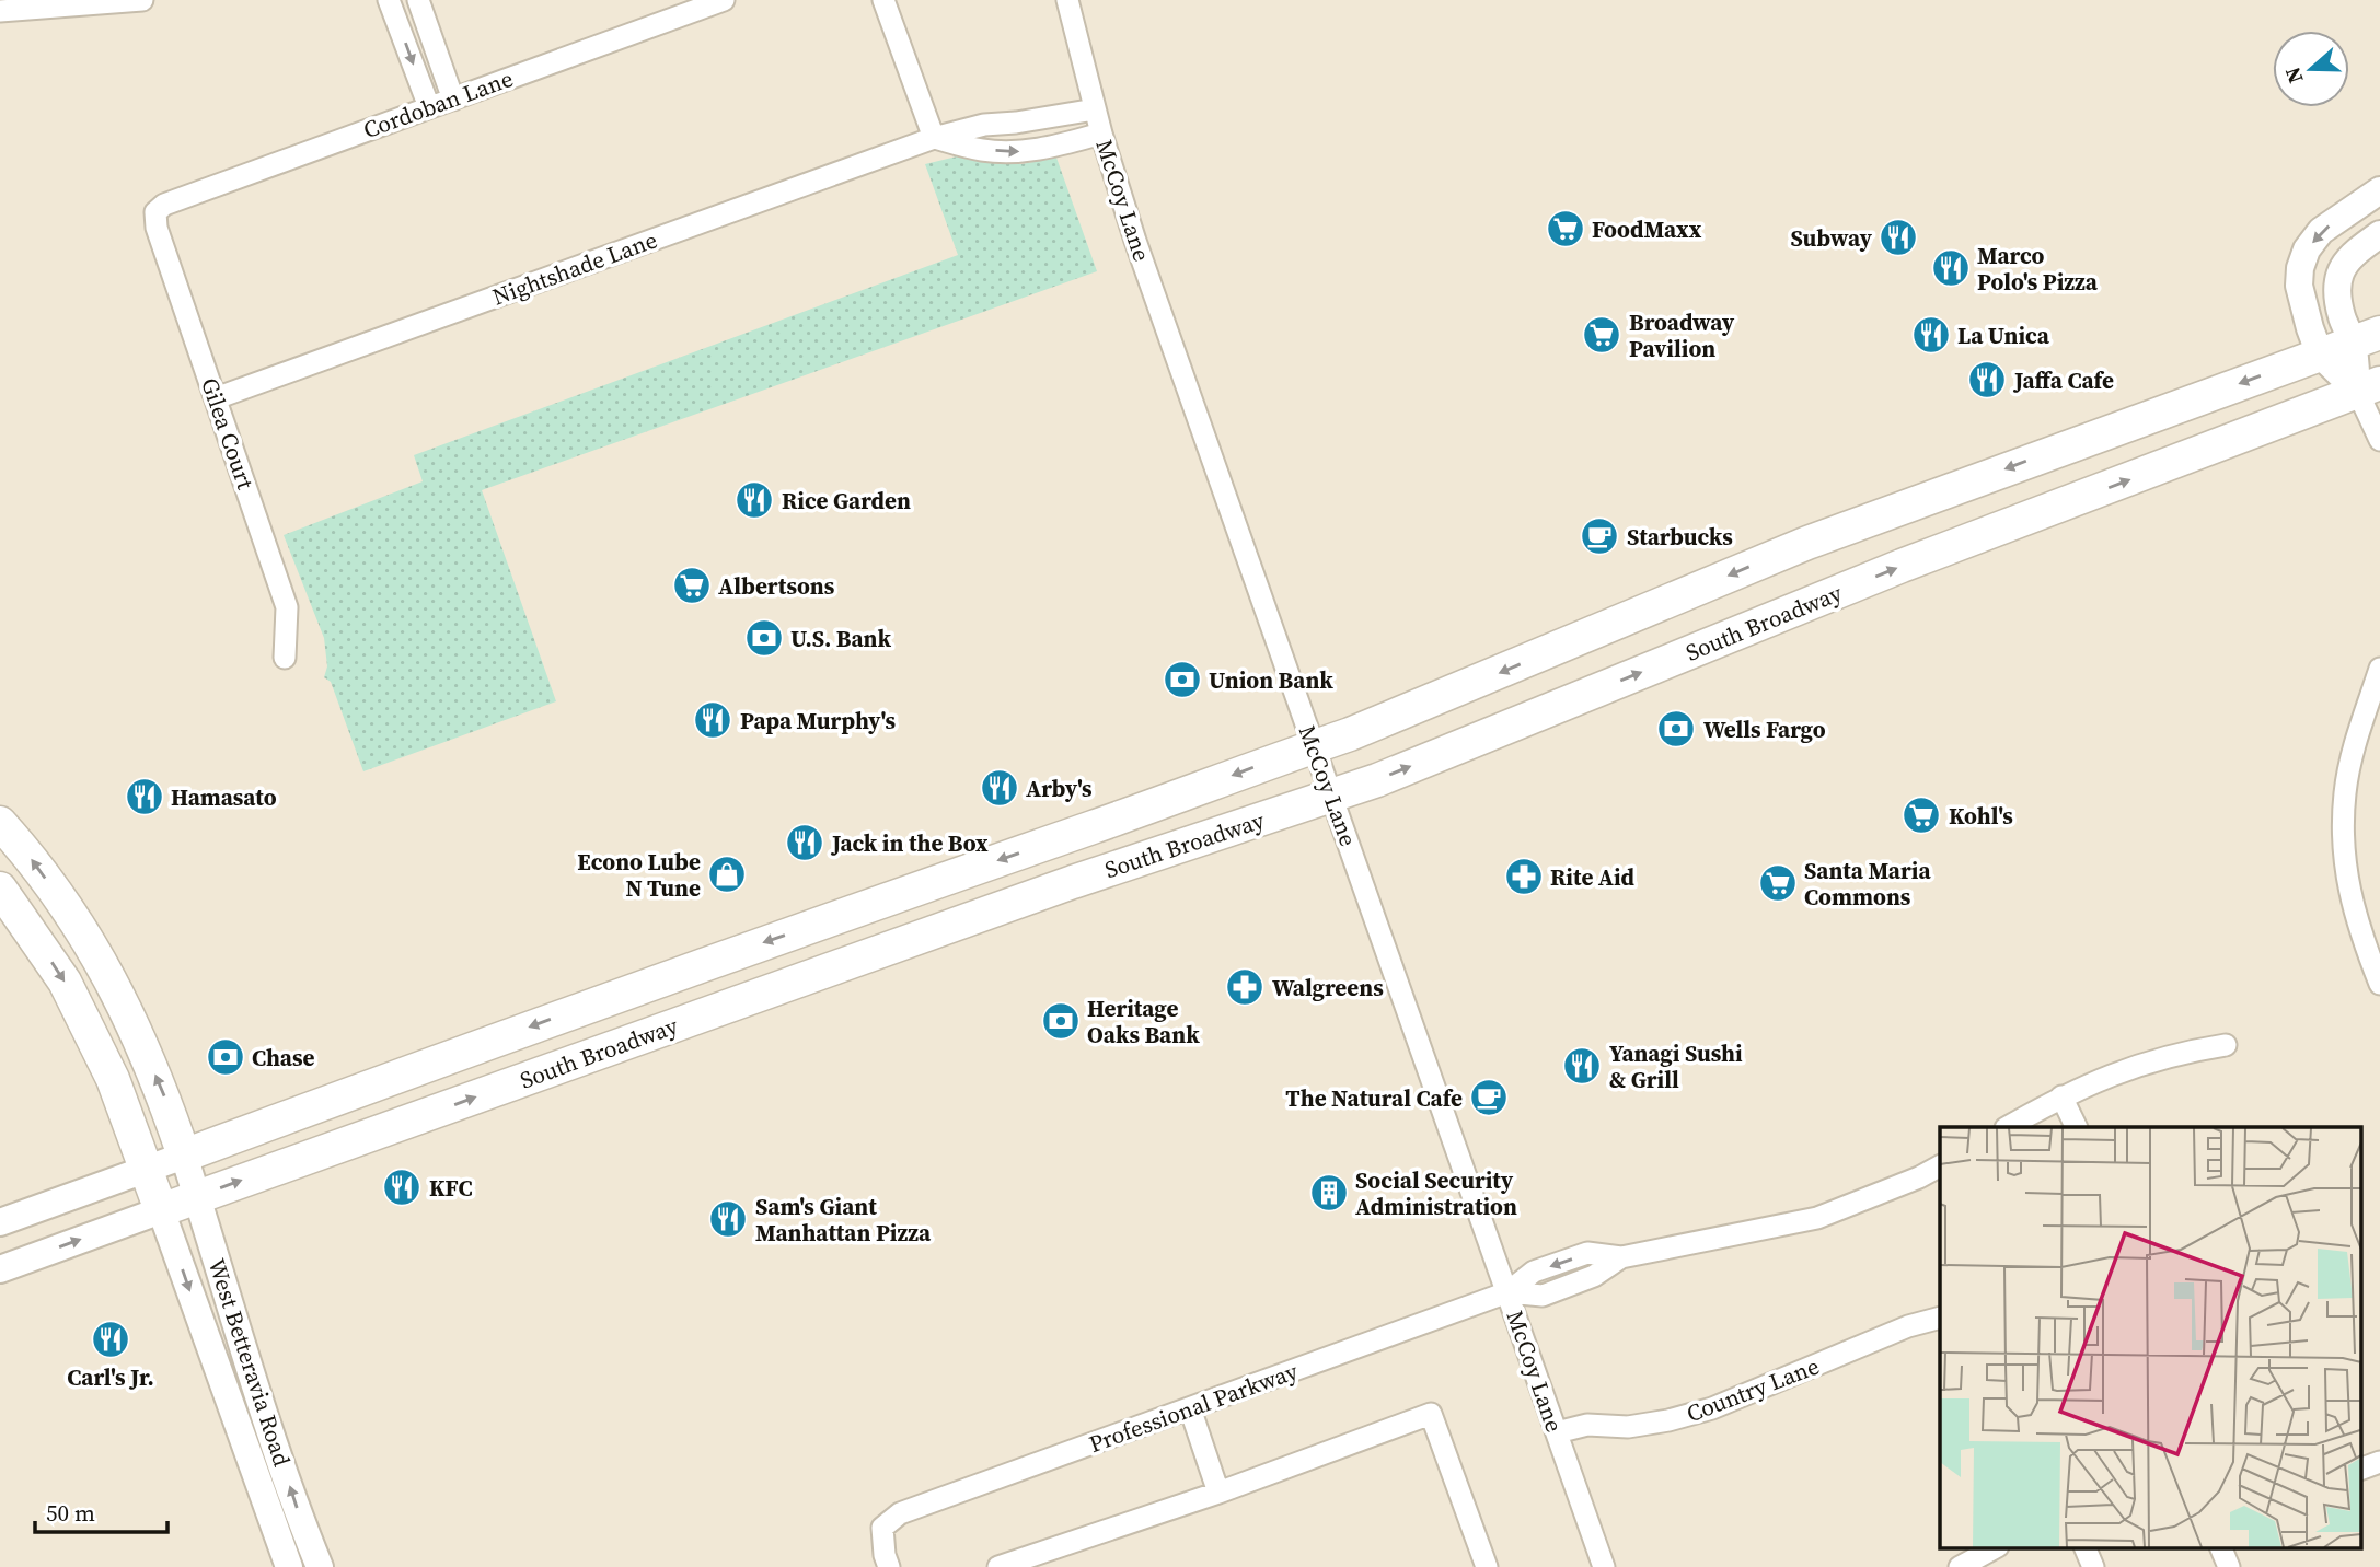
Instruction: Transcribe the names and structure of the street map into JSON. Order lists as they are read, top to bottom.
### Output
{
  "streets": {
    "highway": ["South Broadway", "West Betteravia Road"],
    "street": [
      "Cordoban Lane",
      "McCoy Lane",
      "Nightshade Lane",
      "Gilea Court",
      "Country Lane",
      "Professional Parkway"
    ]
  },
  "crossings": [
    ["Cordoban Lane", "Gilea Court"],
    ["McCoy Lane", "Nightshade Lane"],
    ["McCoy Lane", "South Broadway"],
    ["McCoy Lane", "Country Lane"],
    ["McCoy Lane", "Professional Parkway"],
    ["Nightshade Lane", "Gilea Court"],
    ["South Broadway", "West Betteravia Road"]
  ],
  "places": {
    "supermarket": [
      "FoodMaxx",
      "Broadway Pavilion",
      "Albertsons",
      "Kohl's",
      "Santa Maria Commons"
    ],
    "restaurant": [
      "Subway",
      "Marco Polo's Pizza",
      "La Unica",
      "Jaffa Cafe",
      "Rice Garden",
      "Papa Murphy's",
      "Arby's",
      "Hamasato",
      "Jack in the Box",
      "Yanagi Sushi & Grill",
      "KFC",
      "Sam's Giant Manhattan Pizza",
      "Carl's Jr."
    ],
    "cafe": ["Starbucks", "The Natural Cafe"],
    "bank": [
      "U.S. Bank",
      "Union Bank",
      "Wells Fargo",
      "Heritage Oaks Bank",
      "Chase"
    ],
    "shop": ["Econo Lube N Tune"],
    "pharmacy": ["Rite Aid", "Walgreens"],
    "building": ["Social Security Administration"]
  },
  "scale_bar": "50 m",
  "north": "left"
}
